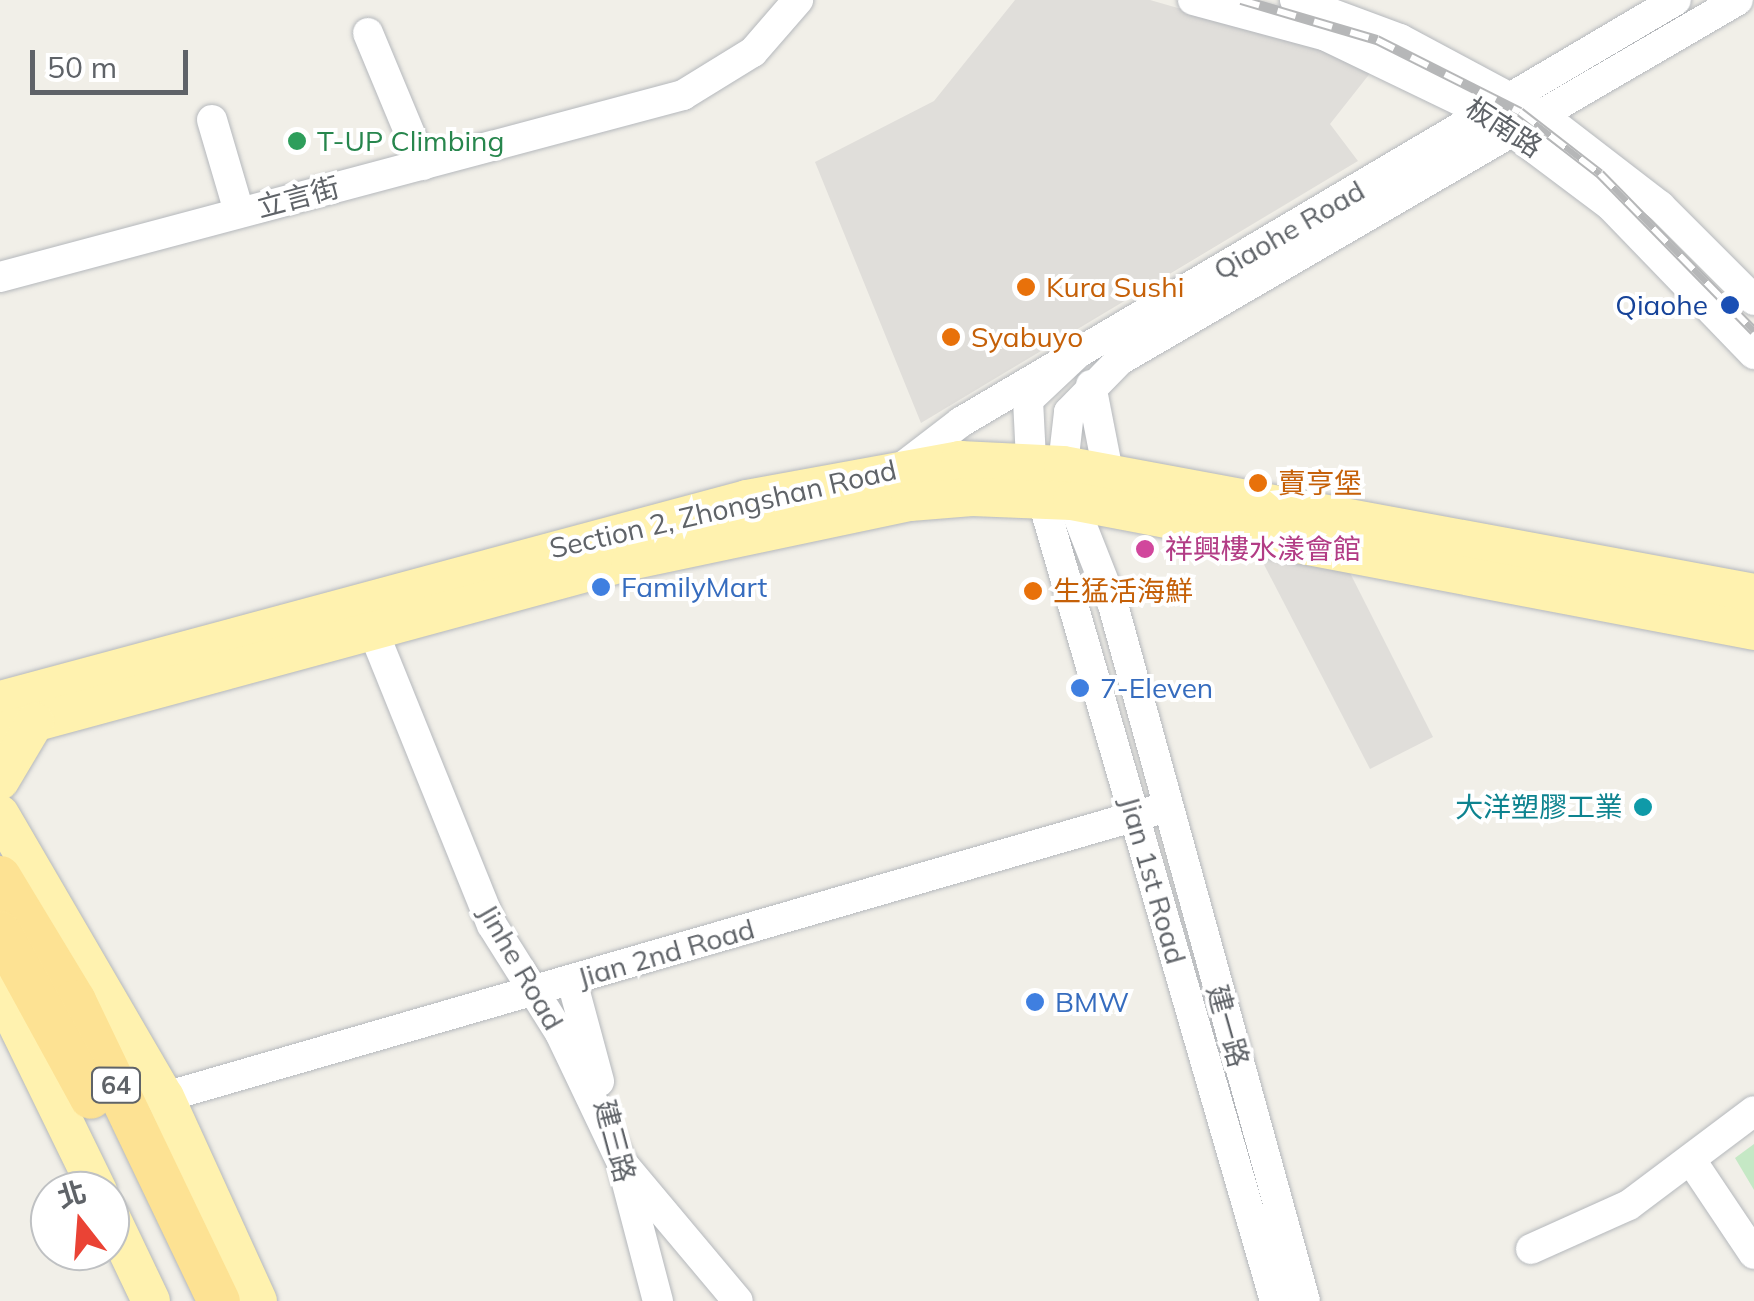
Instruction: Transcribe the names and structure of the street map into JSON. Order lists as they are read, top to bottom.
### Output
{
  "streets": {
    "highway": ["64"],
    "main road": ["Section 2, Zhongshan Road"],
    "street": [
      "板南路",
      "立言街",
      "Qiaohe Road",
      "Jian 1st Road",
      "Jian 2nd Road",
      "Jinhe Road",
      "建一路",
      "建三路"
    ]
  },
  "crossings": [
    ["板南路", "Qiaohe Road"],
    ["Qiaohe Road", "Section 2, Zhongshan Road"],
    ["Qiaohe Road", "Jian 1st Road"],
    ["Qiaohe Road", "建一路"],
    ["Section 2, Zhongshan Road", "Jian 1st Road"],
    ["Section 2, Zhongshan Road", "Jinhe Road"],
    ["Section 2, Zhongshan Road", "建一路"],
    ["Jian 1st Road", "Jian 2nd Road"],
    ["Jian 1st Road", "建一路"],
    ["Jian 2nd Road", "Jinhe Road"],
    ["Jian 2nd Road", "建一路"],
    ["Jian 2nd Road", "建三路"],
    ["Jinhe Road", "建三路"]
  ],
  "places": [
    "T-UP Climbing",
    "Kura Sushi",
    "Qiaohe",
    "Syabuyo",
    "賣亨堡",
    "祥興樓水漾會館",
    "FamilyMart",
    "生猛活海鮮",
    "7-Eleven",
    "大洋塑膠工業",
    "BMW"
  ],
  "scale_bar": "50 m",
  "north": "top"
}
